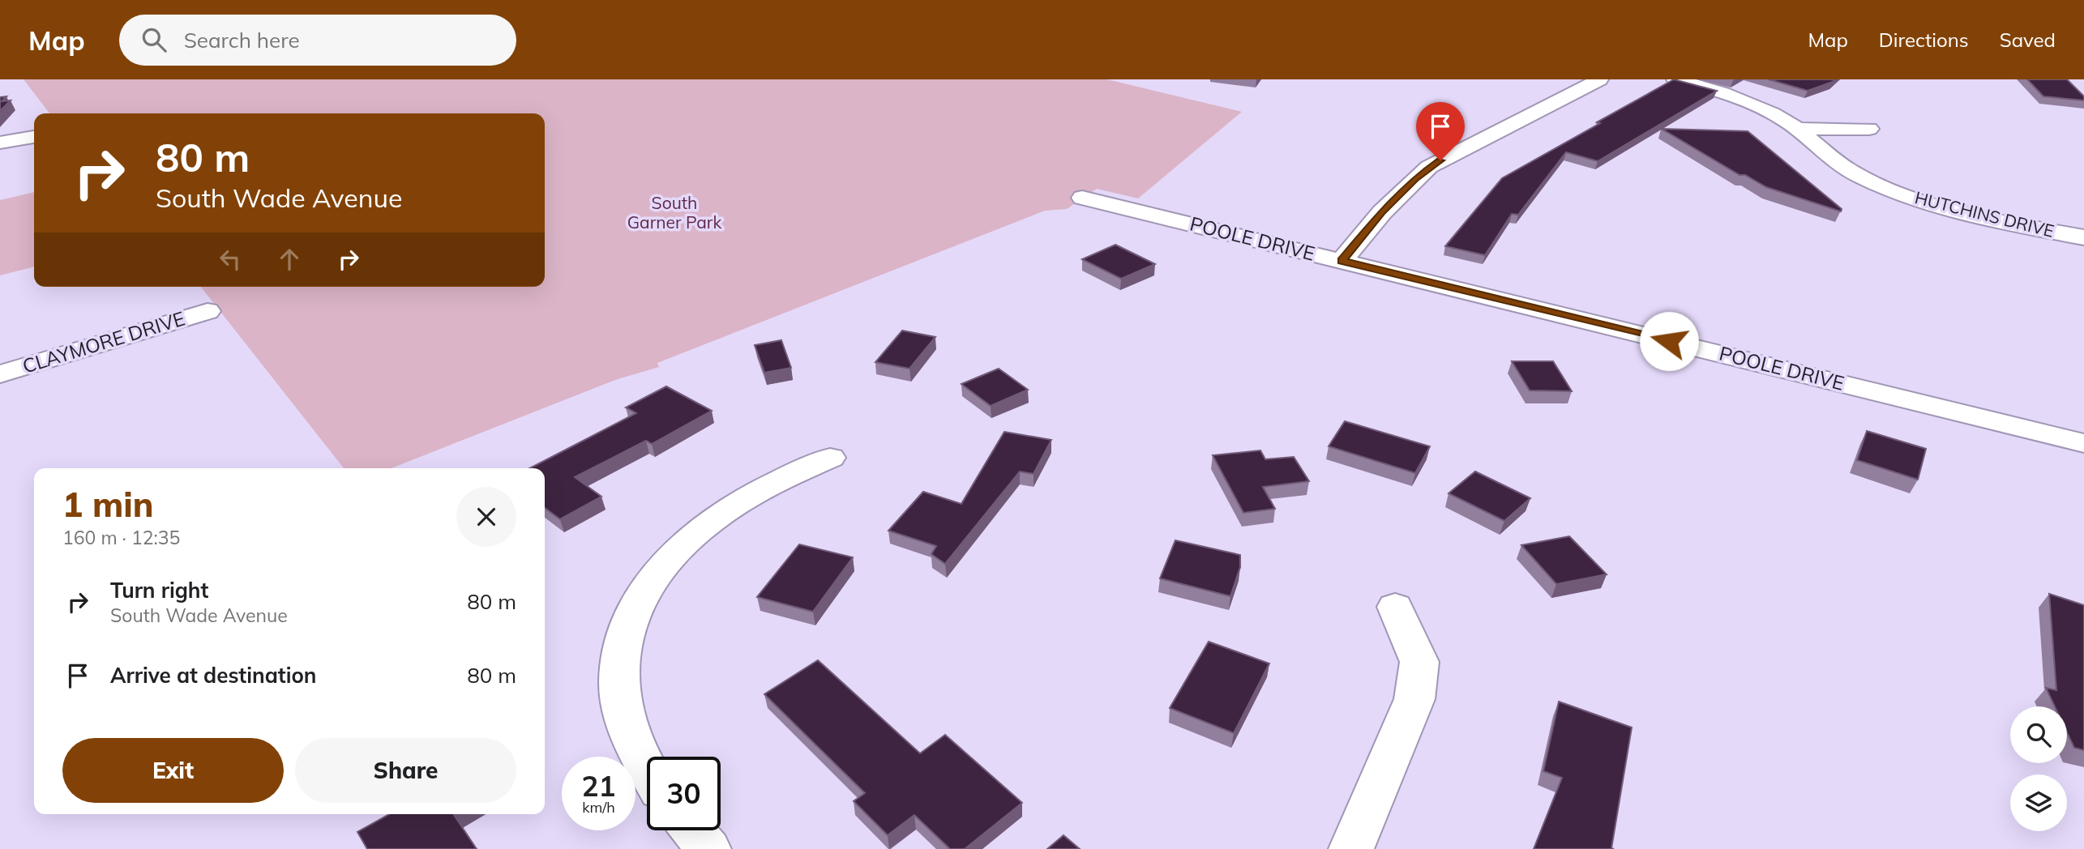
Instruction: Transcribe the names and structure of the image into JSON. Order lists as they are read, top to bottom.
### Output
{
  "streets": {
    "street": ["HUTCHINS DRIVE", "POOLE DRIVE", "CLAYMORE DRIVE"]
  },
  "parks": ["South Garner Park"],
  "page": {
    "header": "Map",
    "search": "Search here",
    "nav": ["Map", "Directions", "Saved"],
    "turn": ["80 m", "South Wade Avenue"],
    "heading": ["1 min", "160 m · 12:35"],
    "list": [
      {
        "name": "Turn right",
        "note": "South Wade Avenue",
        "value": "80 m"
      },
      {
        "name": "Arrive at destination",
        "value": "80 m"
      }
    ],
    "buttons": ["Exit", "Share"],
    "speed": "21 km/h",
    "limit": "30"
  }
}
